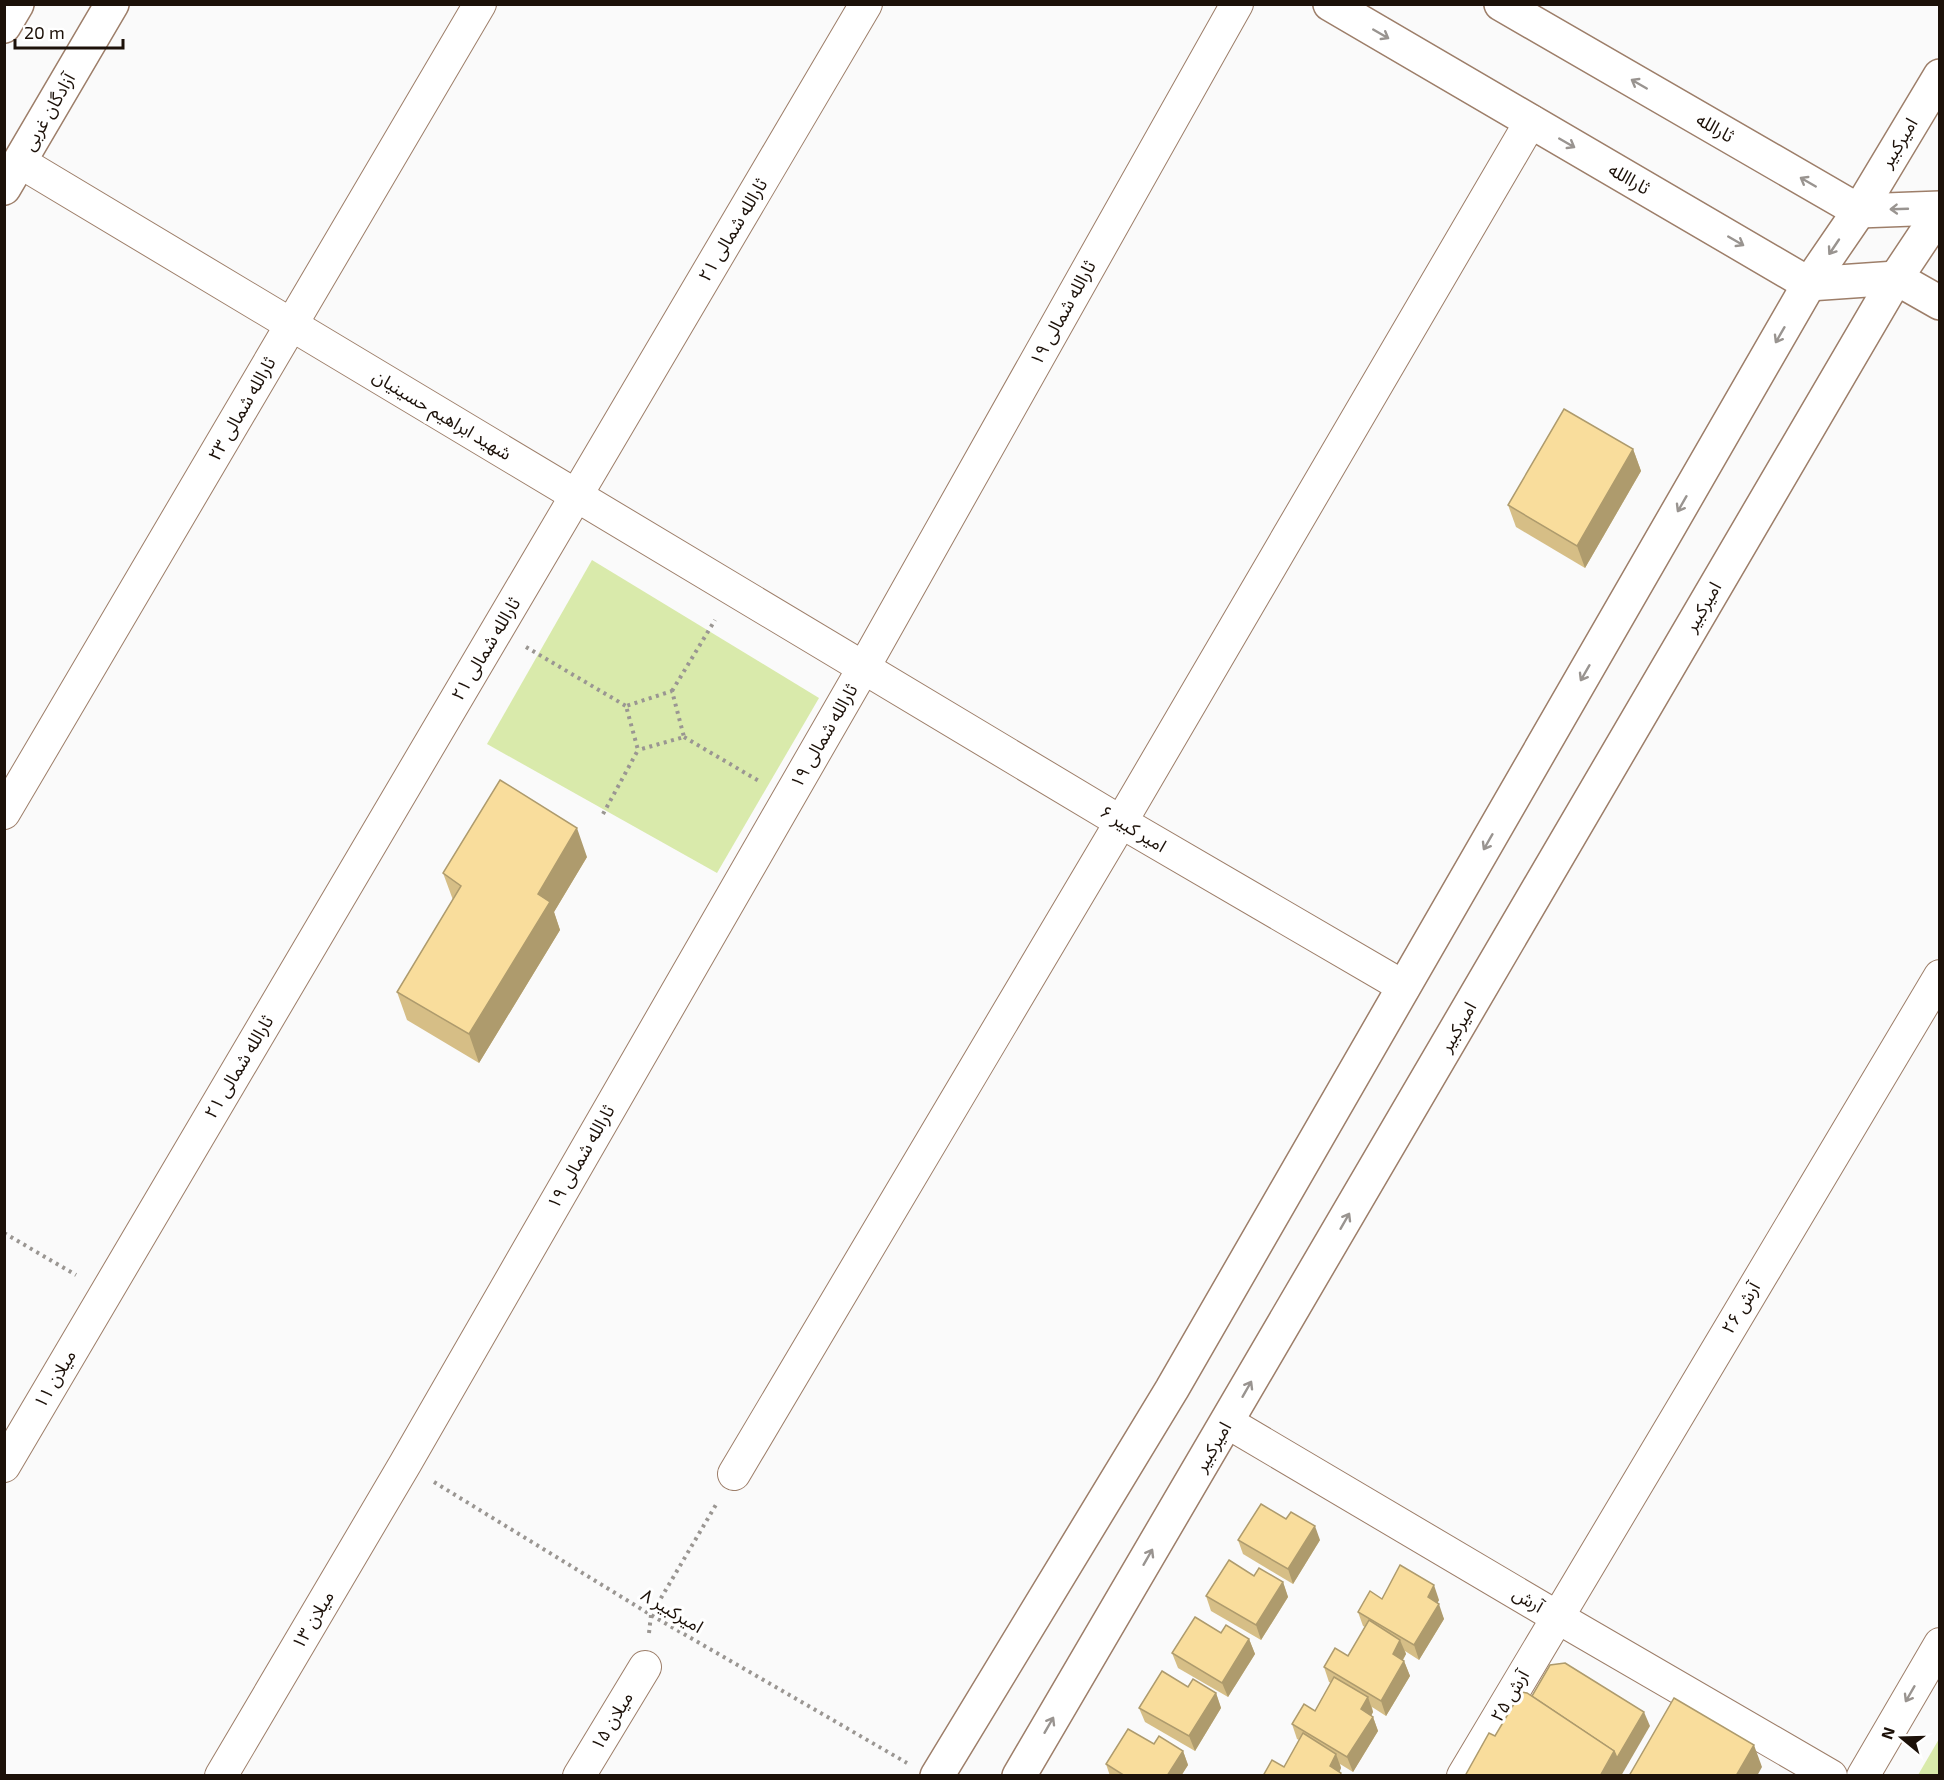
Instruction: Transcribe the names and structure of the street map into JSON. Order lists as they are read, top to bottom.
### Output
{
  "streets": {
    "street": [
      "آزادگان غربی",
      "ثارالله",
      "امیرکبیر",
      "ثاراالله",
      "ثارالله شمالی ۲۱",
      "ثارالله شمالی ۱۹",
      "ثارالله شمالی ۲۳",
      "شهید ابراهیم حسینیان",
      "امیر کبیر ۶",
      "آرش ۲۶",
      "میلان ۱۱",
      "آرش",
      "میلان ۱۳",
      "آرش ۲۵",
      "میلان ۱۵"
    ],
    "path": ["امیرکبیر ۸"]
  },
  "crossings": [
    ["آزادگان غربی", "شهید ابراهیم حسینیان"],
    ["ثارالله", "امیرکبیر"],
    ["امیرکبیر", "ثاراالله"],
    ["امیرکبیر", "آرش"],
    ["ثارالله شمالی ۲۱", "شهید ابراهیم حسینیان"],
    ["ثارالله شمالی ۲۱", "میلان ۱۱"],
    ["ثارالله شمالی ۱۹", "شهید ابراهیم حسینیان"],
    ["ثارالله شمالی ۱۹", "امیر کبیر ۶"],
    ["ثارالله شمالی ۱۹", "امیرکبیر ۸"],
    ["ثارالله شمالی ۱۹", "میلان ۱۳"],
    ["ثارالله شمالی ۲۳", "شهید ابراهیم حسینیان"],
    ["شهید ابراهیم حسینیان", "امیر کبیر ۶"],
    ["آرش ۲۶", "آرش"],
    ["آرش ۲۶", "آرش ۲۵"],
    ["آرش", "آرش ۲۵"],
    ["امیرکبیر ۸", "میلان ۱۳"]
  ],
  "one_way": ["ثارالله", "ثاراالله"],
  "scale_bar": "20 m",
  "north": "left"
}
